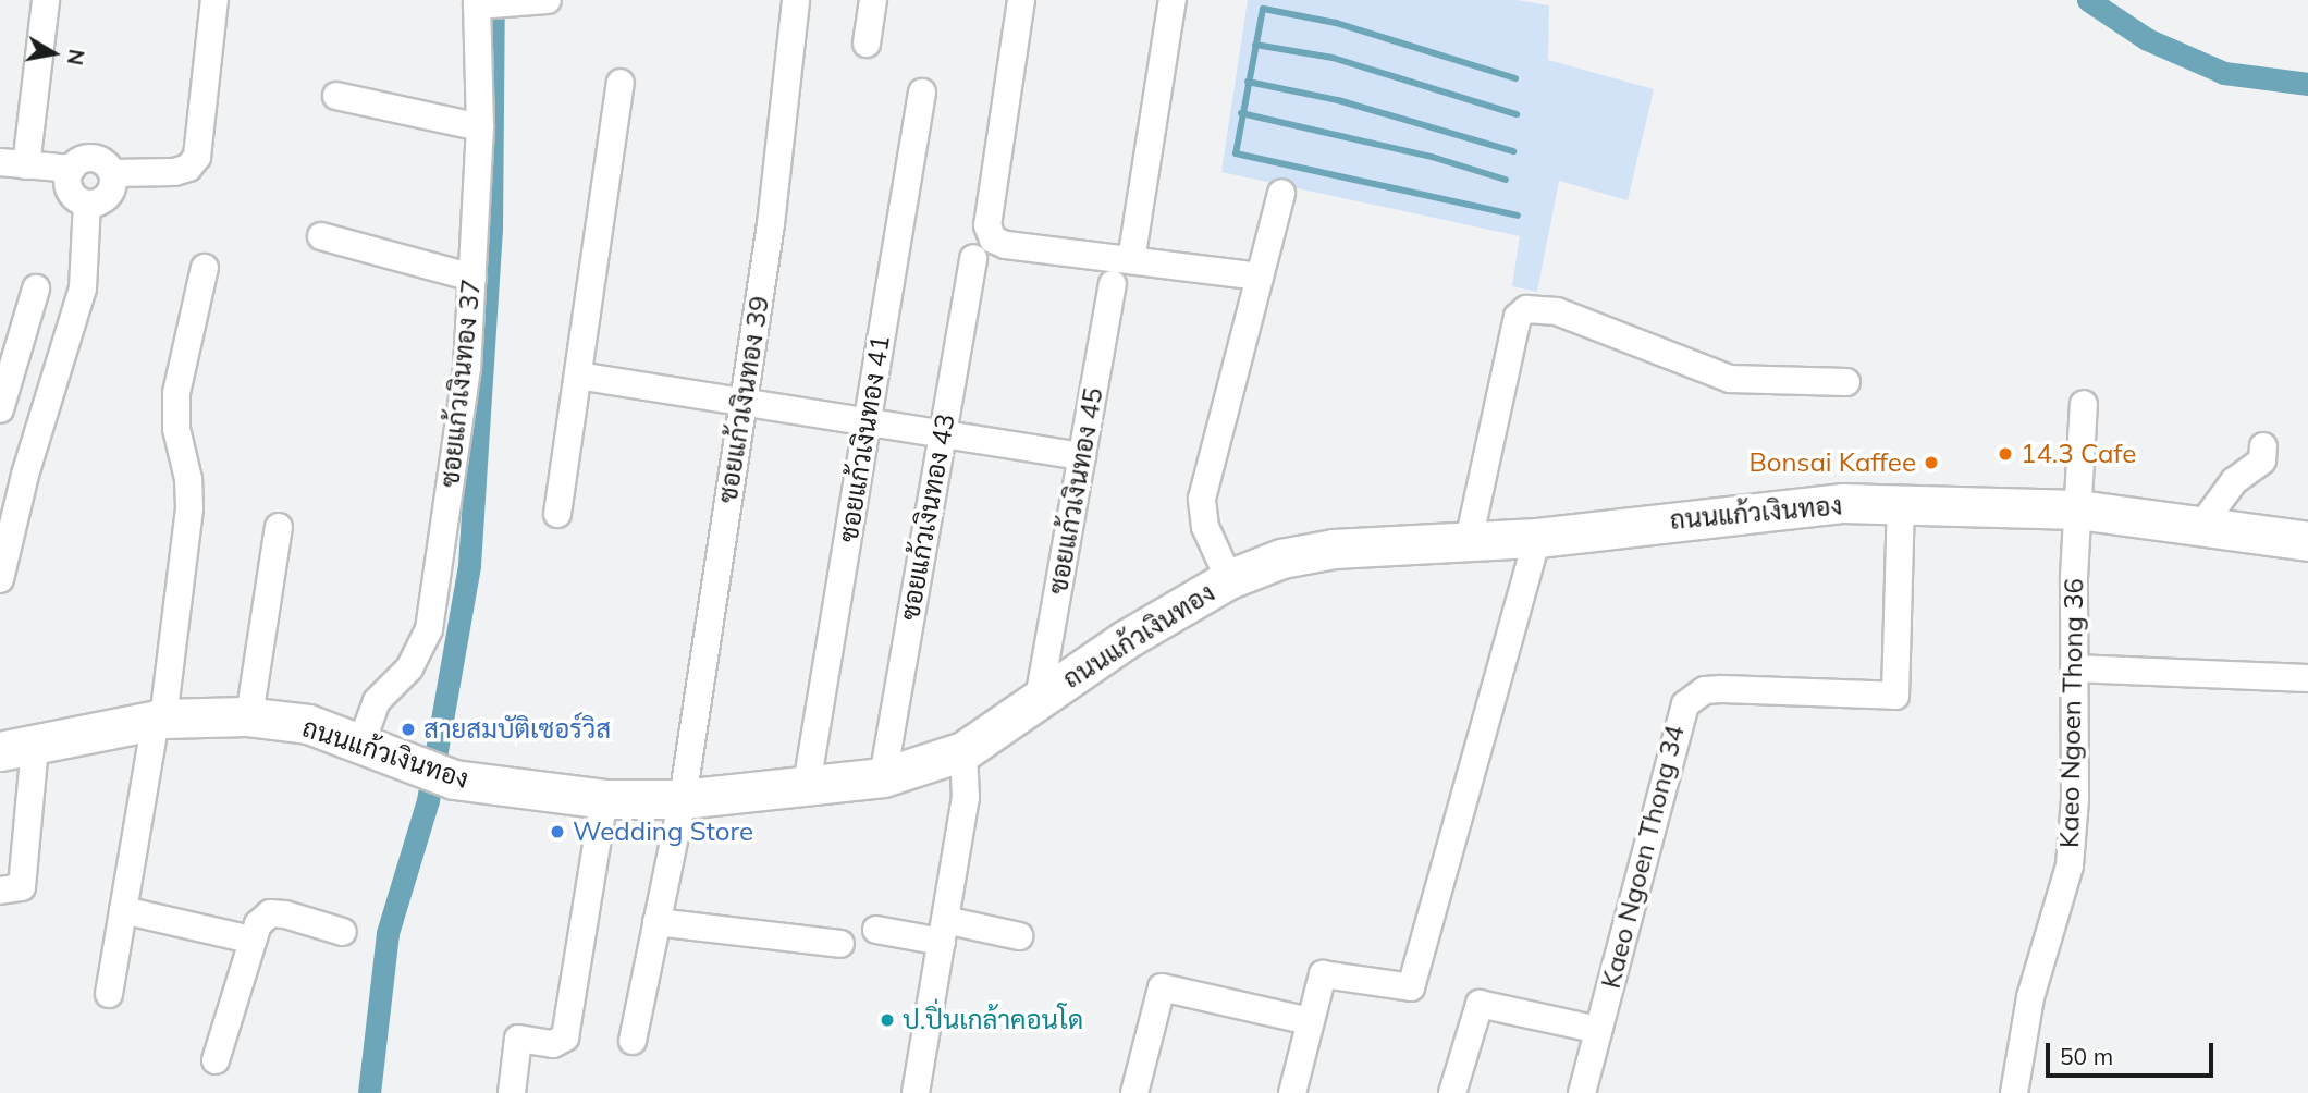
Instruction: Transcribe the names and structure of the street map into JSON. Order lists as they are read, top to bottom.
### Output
{
  "streets": {
    "street": [
      "ซอยแก้วเงินทอง 37",
      "ซอยแก้วเงินทอง 39",
      "ซอยแก้วเงินทอง 41",
      "ซอยแก้วเงินทอง 45",
      "ถนนแก้วเงินทอง",
      "ซอยแก้วเงินทอง 43",
      "Kaeo Ngoen Thong 36",
      "Kaeo Ngoen Thong 34"
    ]
  },
  "crossings": [
    ["ซอยแก้วเงินทอง 37", "ถนนแก้วเงินทอง"],
    ["ซอยแก้วเงินทอง 39", "ถนนแก้วเงินทอง"],
    ["ซอยแก้วเงินทอง 41", "ถนนแก้วเงินทอง"],
    ["ซอยแก้วเงินทอง 45", "ถนนแก้วเงินทอง"],
    ["ถนนแก้วเงินทอง", "ซอยแก้วเงินทอง 43"],
    ["ถนนแก้วเงินทอง", "Kaeo Ngoen Thong 36"],
    ["ถนนแก้วเงินทอง", "Kaeo Ngoen Thong 34"]
  ],
  "places": [
    "14.3 Cafe",
    "Bonsai Kaffee",
    "สายสมบัติเซอร์วิส",
    "Wedding Store",
    "ป.ปิ่นเกล้าคอนโด"
  ],
  "scale_bar": "50 m",
  "north": "right"
}
